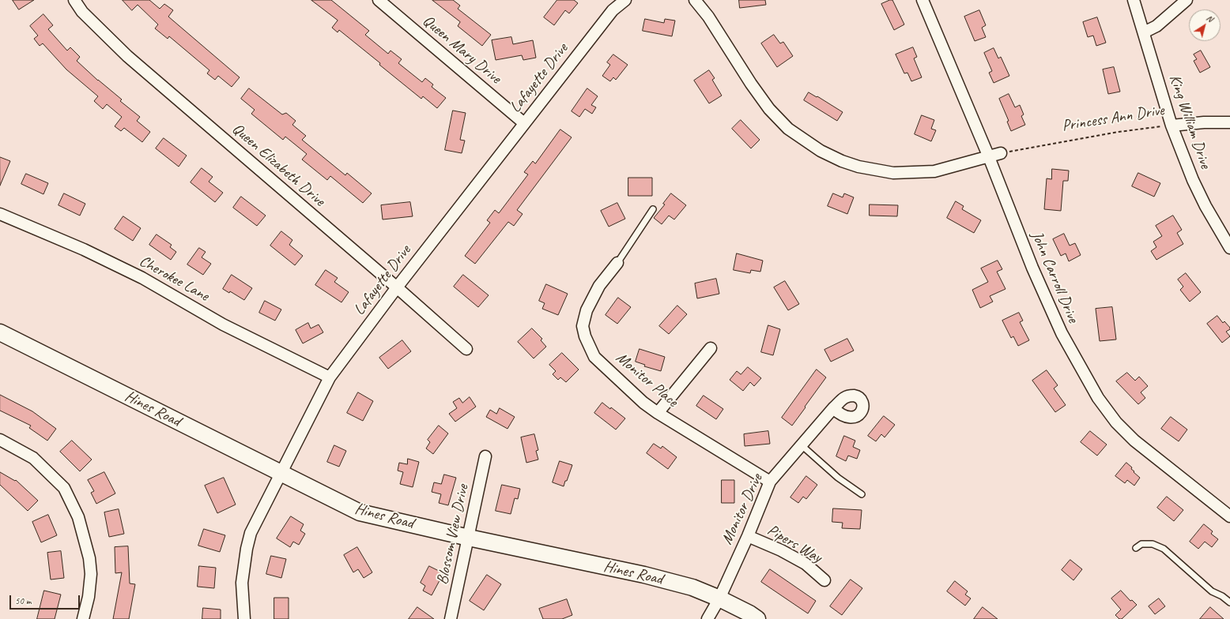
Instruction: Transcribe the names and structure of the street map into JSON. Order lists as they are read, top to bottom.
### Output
{
  "streets": {
    "street": [
      "Queen Mary Drive",
      "Lafayette Drive",
      "Princess Ann Drive",
      "King William Drive",
      "Queen Elizabeth Drive",
      "John Carroll Drive",
      "Cherokee Lane",
      "Monitor Place",
      "Hines Road",
      "Monitor Drive",
      "Blossom View Drive",
      "Pipers Way"
    ]
  },
  "crossings": [
    ["Queen Mary Drive", "Lafayette Drive"],
    ["Lafayette Drive", "Queen Elizabeth Drive"],
    ["Lafayette Drive", "Cherokee Lane"],
    ["Lafayette Drive", "Hines Road"],
    ["Princess Ann Drive", "King William Drive"],
    ["Monitor Place", "Monitor Drive"],
    ["Hines Road", "Monitor Drive"],
    ["Hines Road", "Blossom View Drive"],
    ["Monitor Drive", "Pipers Way"]
  ],
  "scale_bar": "50 m",
  "north": "top right"
}
